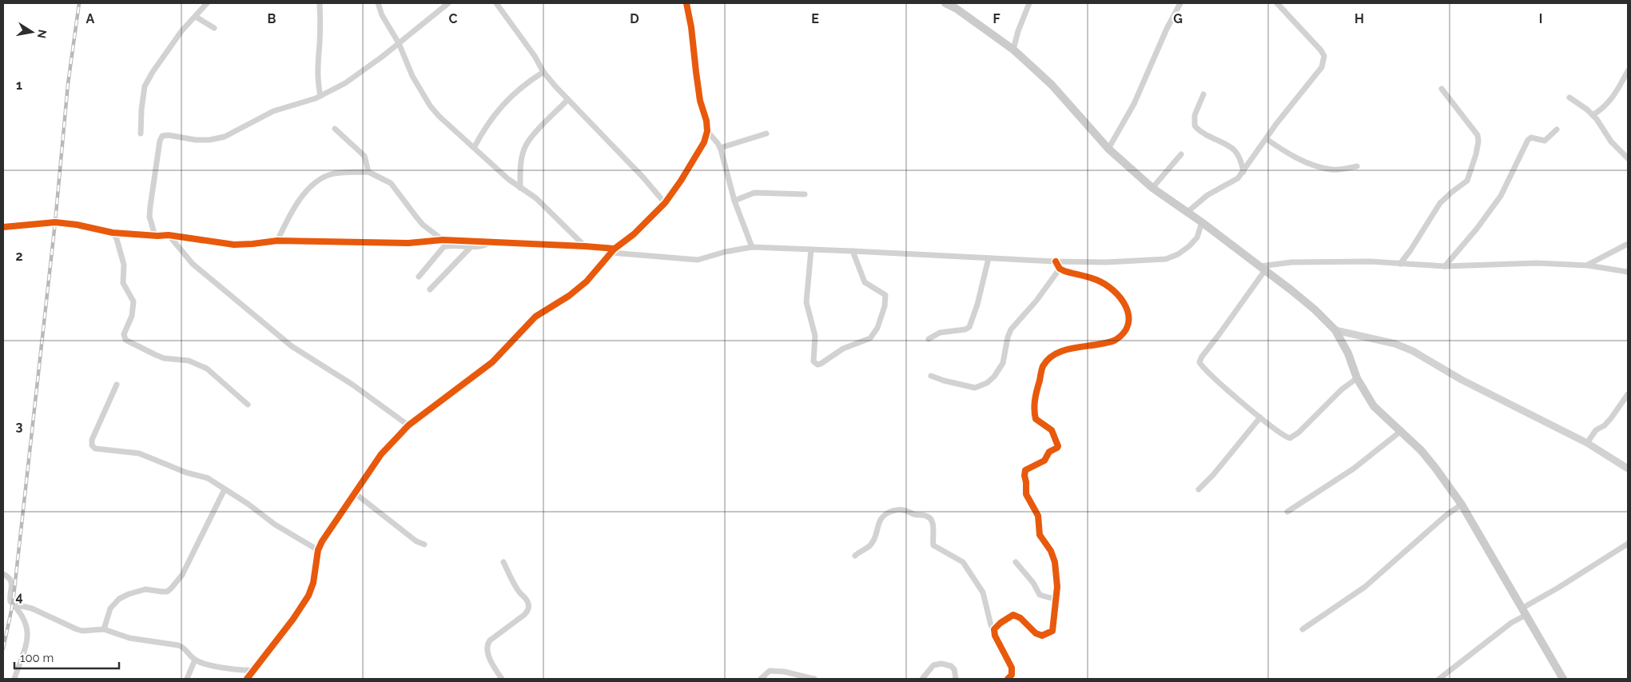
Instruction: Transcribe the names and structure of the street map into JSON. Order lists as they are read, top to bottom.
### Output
{
  "scale_bar": "100 m",
  "north": "right",
  "grid": {
    "columns": [
      "A",
      "B",
      "C",
      "D",
      "E",
      "F",
      "G",
      "H",
      "I"
    ],
    "rows": [
      "1",
      "2",
      "3",
      "4"
    ]
  }
}
